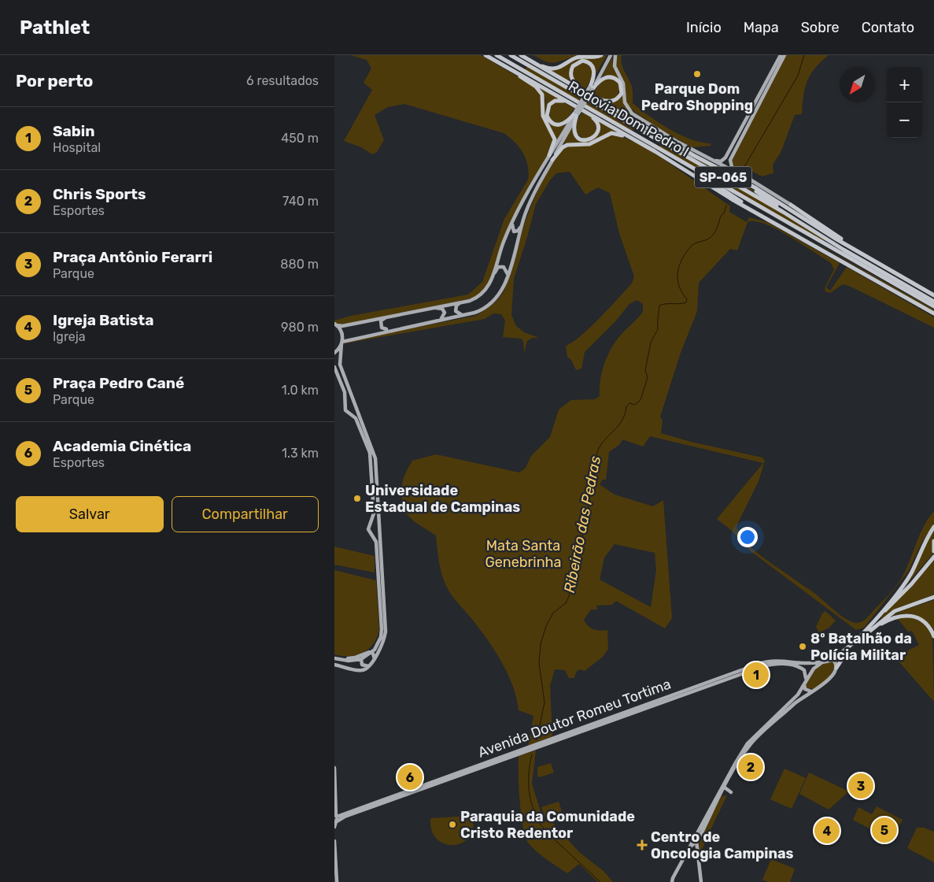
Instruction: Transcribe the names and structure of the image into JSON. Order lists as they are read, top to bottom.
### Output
{
  "streets": {
    "highway": ["Rodovia Dom Pedro I", "SP-065"],
    "main road": ["Avenida Doutor Romeu Tortima"]
  },
  "water": ["Ribeirão das Pedras"],
  "parks": ["Mata Santa Genebrinha"],
  "places": {
    "other": [
      "Parque Dom Pedro Shopping",
      "Universidade Estadual de Campinas",
      "8º Batalhão da Polícia Militar",
      "Paraquia da Comunidade Cristo Redentor"
    ],
    "health": ["Centro de Oncologia Campinas"]
  },
  "north": "bottom left",
  "page": {
    "header": "Pathlet",
    "nav": [
      "Início",
      "Mapa",
      "Sobre",
      "Contato"
    ],
    "heading": ["Por perto", "6 resultados"],
    "map_buttons": ["+", "−"],
    "list": [
      {
        "mark": "1",
        "name": "Sabin",
        "note": "Hospital",
        "value": "450 m"
      },
      {
        "mark": "2",
        "name": "Chris Sports",
        "note": "Esportes",
        "value": "740 m"
      },
      {
        "mark": "3",
        "name": "Praça Antônio Ferarri",
        "note": "Parque",
        "value": "880 m"
      },
      {
        "mark": "4",
        "name": "Igreja Batista",
        "note": "Igreja",
        "value": "980 m"
      },
      {
        "mark": "5",
        "name": "Praça Pedro Cané",
        "note": "Parque",
        "value": "1.0 km"
      },
      {
        "mark": "6",
        "name": "Academia Cinética",
        "note": "Esportes",
        "value": "1.3 km"
      }
    ],
    "buttons": ["Salvar", "Compartilhar"],
    "pins": [
      "1",
      "2",
      "6",
      "3",
      "5",
      "4"
    ]
  }
}
